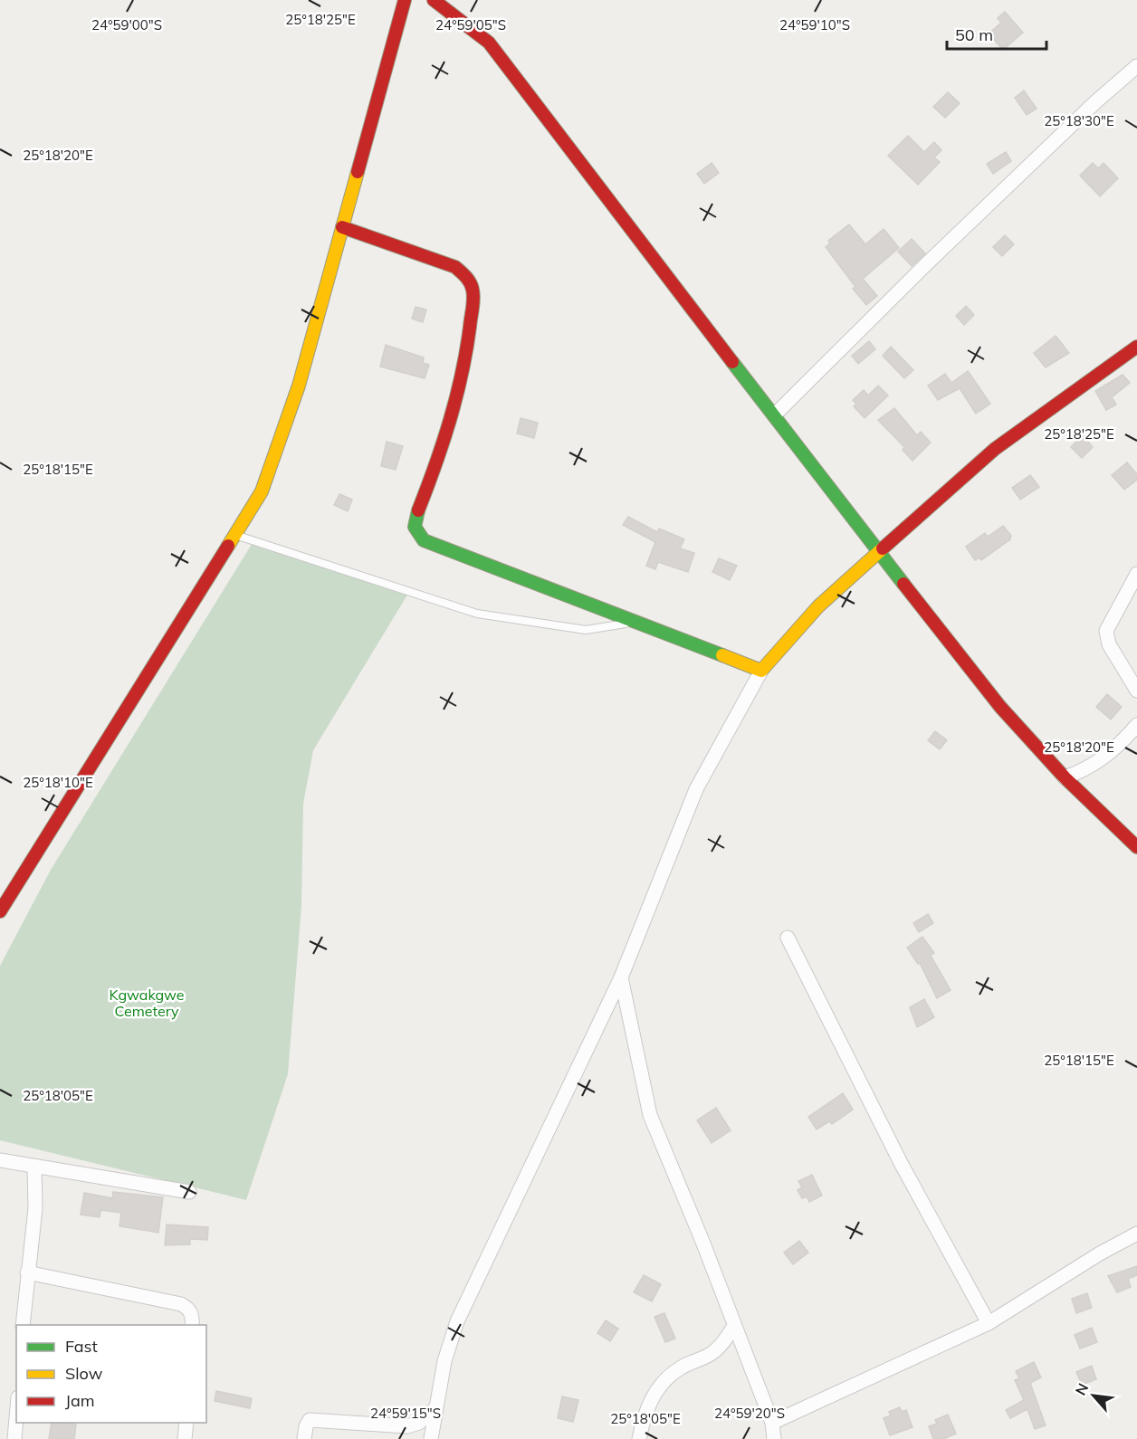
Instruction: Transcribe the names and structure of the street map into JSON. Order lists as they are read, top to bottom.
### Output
{
  "parks": ["Kgwakgwe Cemetery"],
  "legend": ["Fast", "Slow", "Jam"],
  "scale_bar": "50 m",
  "north": "top left",
  "coordinates": [
    "25°18'25\"E",
    "24°59'00\"S",
    "24°59'05\"S",
    "24°59'10\"S",
    "25°18'30\"E",
    "25°18'20\"E",
    "25°18'15\"E",
    "25°18'10\"E",
    "25°18'05\"E",
    "24°59'15\"S",
    "24°59'20\"S"
  ]
}
